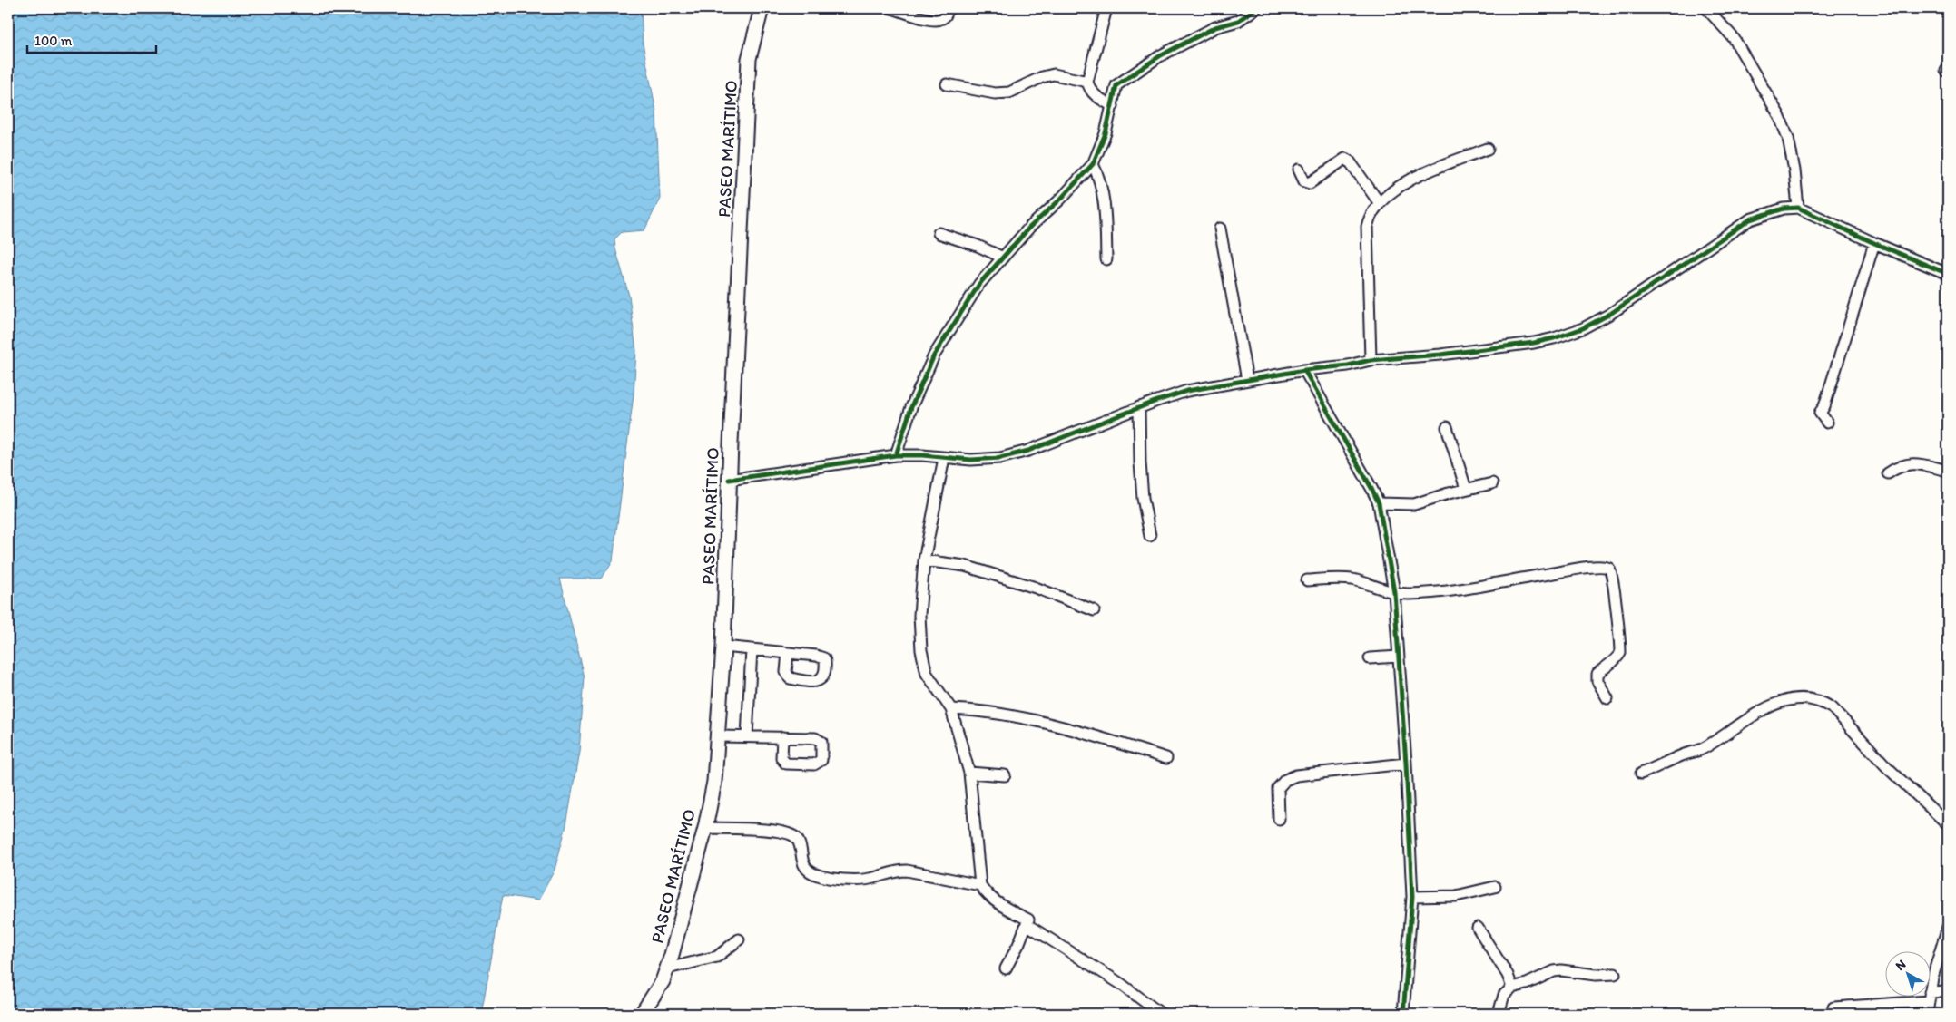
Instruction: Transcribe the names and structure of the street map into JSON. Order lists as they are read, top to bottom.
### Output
{
  "streets": {
    "main road": ["PASEO MARÍTIMO"]
  },
  "scale_bar": "100 m",
  "north": "top left"
}
